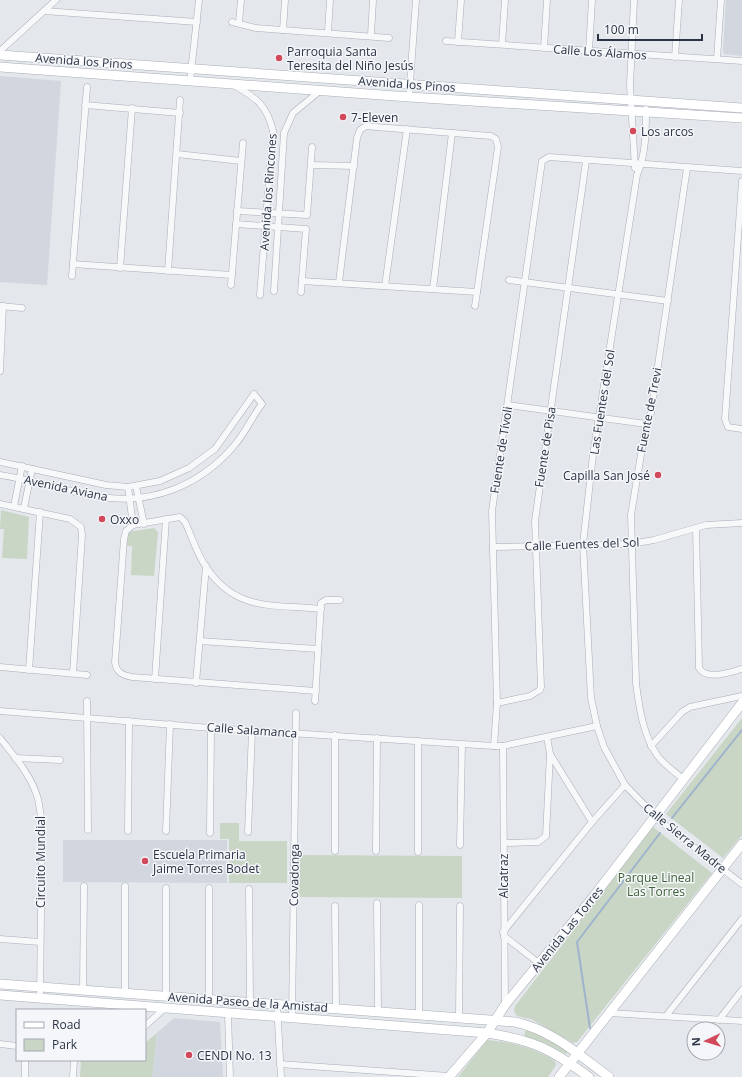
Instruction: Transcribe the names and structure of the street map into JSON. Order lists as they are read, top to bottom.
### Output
{
  "streets": {
    "street": [
      "Calle Los Álamos",
      "Avenida los Pinos",
      "Avenida los Rincones",
      "Las Fuentes del Sol",
      "Fuente de Trevi",
      "Fuente de Pisa",
      "Fuente de Tívoli",
      "Avenida Aviana",
      "Calle Fuentes del Sol",
      "Calle Salamanca",
      "Calle Sierra Madre",
      "Circuito Mundial",
      "Covadonga",
      "Alcatraz",
      "Avenida Las Torres",
      "Avenida Paseo de la Amistad"
    ]
  },
  "crossings": [
    ["Calle Los Álamos", "Las Fuentes del Sol"],
    ["Avenida los Pinos", "Avenida los Rincones"],
    ["Avenida los Pinos", "Las Fuentes del Sol"],
    ["Las Fuentes del Sol", "Calle Fuentes del Sol"],
    ["Las Fuentes del Sol", "Calle Salamanca"],
    ["Las Fuentes del Sol", "Calle Sierra Madre"],
    ["Fuente de Trevi", "Calle Fuentes del Sol"],
    ["Fuente de Trevi", "Avenida Las Torres"],
    ["Fuente de Pisa", "Fuente de Tívoli"],
    ["Fuente de Pisa", "Calle Fuentes del Sol"],
    ["Fuente de Tívoli", "Calle Fuentes del Sol"],
    ["Fuente de Tívoli", "Calle Salamanca"],
    ["Calle Salamanca", "Calle Sierra Madre"],
    ["Calle Salamanca", "Covadonga"],
    ["Calle Salamanca", "Alcatraz"],
    ["Calle Sierra Madre", "Avenida Las Torres"],
    ["Circuito Mundial", "Avenida Paseo de la Amistad"],
    ["Covadonga", "Avenida Paseo de la Amistad"],
    ["Alcatraz", "Avenida Las Torres"],
    ["Avenida Las Torres", "Avenida Paseo de la Amistad"]
  ],
  "parks": ["Parque Lineal Las Torres"],
  "places": [
    "Parroquia Santa Teresita del Niño Jesús",
    "7-Eleven",
    "Los arcos",
    "Capilla San José",
    "Oxxo",
    "Escuela Primaria Jaime Torres Bodet",
    "CENDI No. 13"
  ],
  "legend": ["Road", "Park"],
  "scale_bar": "100 m",
  "north": "left"
}
